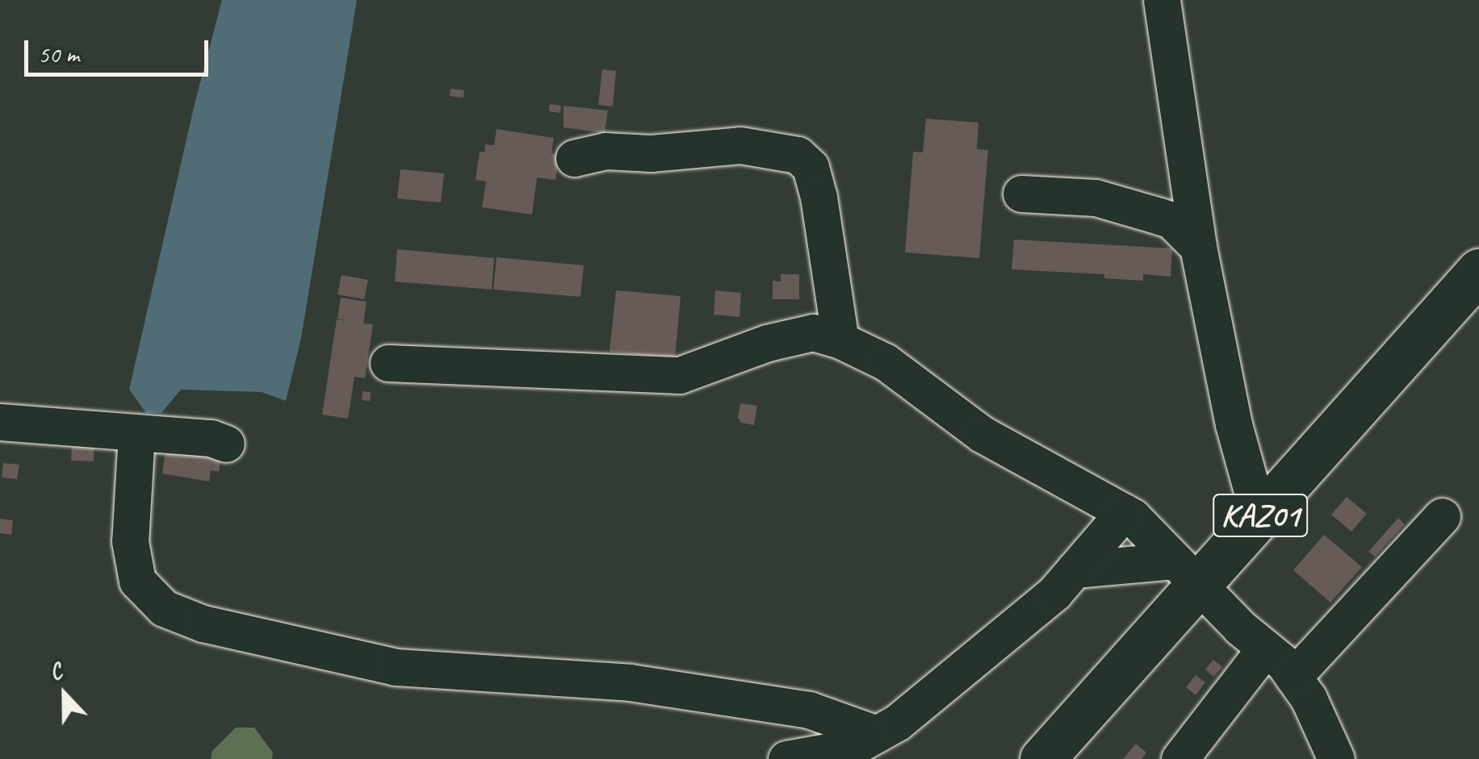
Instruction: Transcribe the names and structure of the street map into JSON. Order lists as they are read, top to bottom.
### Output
{
  "streets": {
    "highway": ["KАZ01"]
  },
  "scale_bar": "50 m",
  "north": "top"
}
